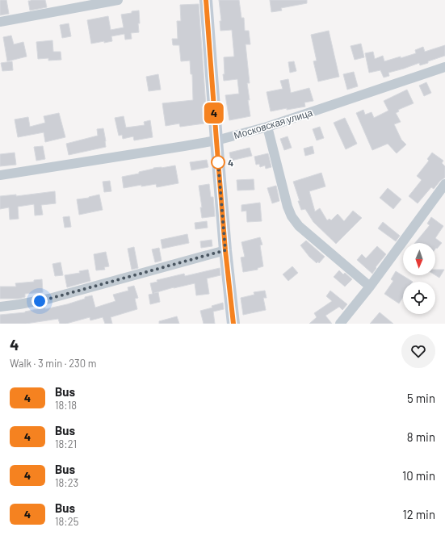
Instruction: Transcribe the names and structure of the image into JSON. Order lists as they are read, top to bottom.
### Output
{
  "streets": {
    "street": ["Московская улица"]
  },
  "places": ["4"],
  "lines": ["bus line 4"],
  "north": "bottom",
  "page": {
    "on_map": "4",
    "heading": ["4", "Walk · 3 min · 230 m"],
    "list": [
      {
        "mark": "4",
        "name": "Bus",
        "note": "18:18",
        "value": "5 min"
      },
      {
        "mark": "4",
        "name": "Bus",
        "note": "18:21",
        "value": "8 min"
      },
      {
        "mark": "4",
        "name": "Bus",
        "note": "18:23",
        "value": "10 min"
      },
      {
        "mark": "4",
        "name": "Bus",
        "note": "18:25",
        "value": "12 min"
      }
    ]
  }
}
